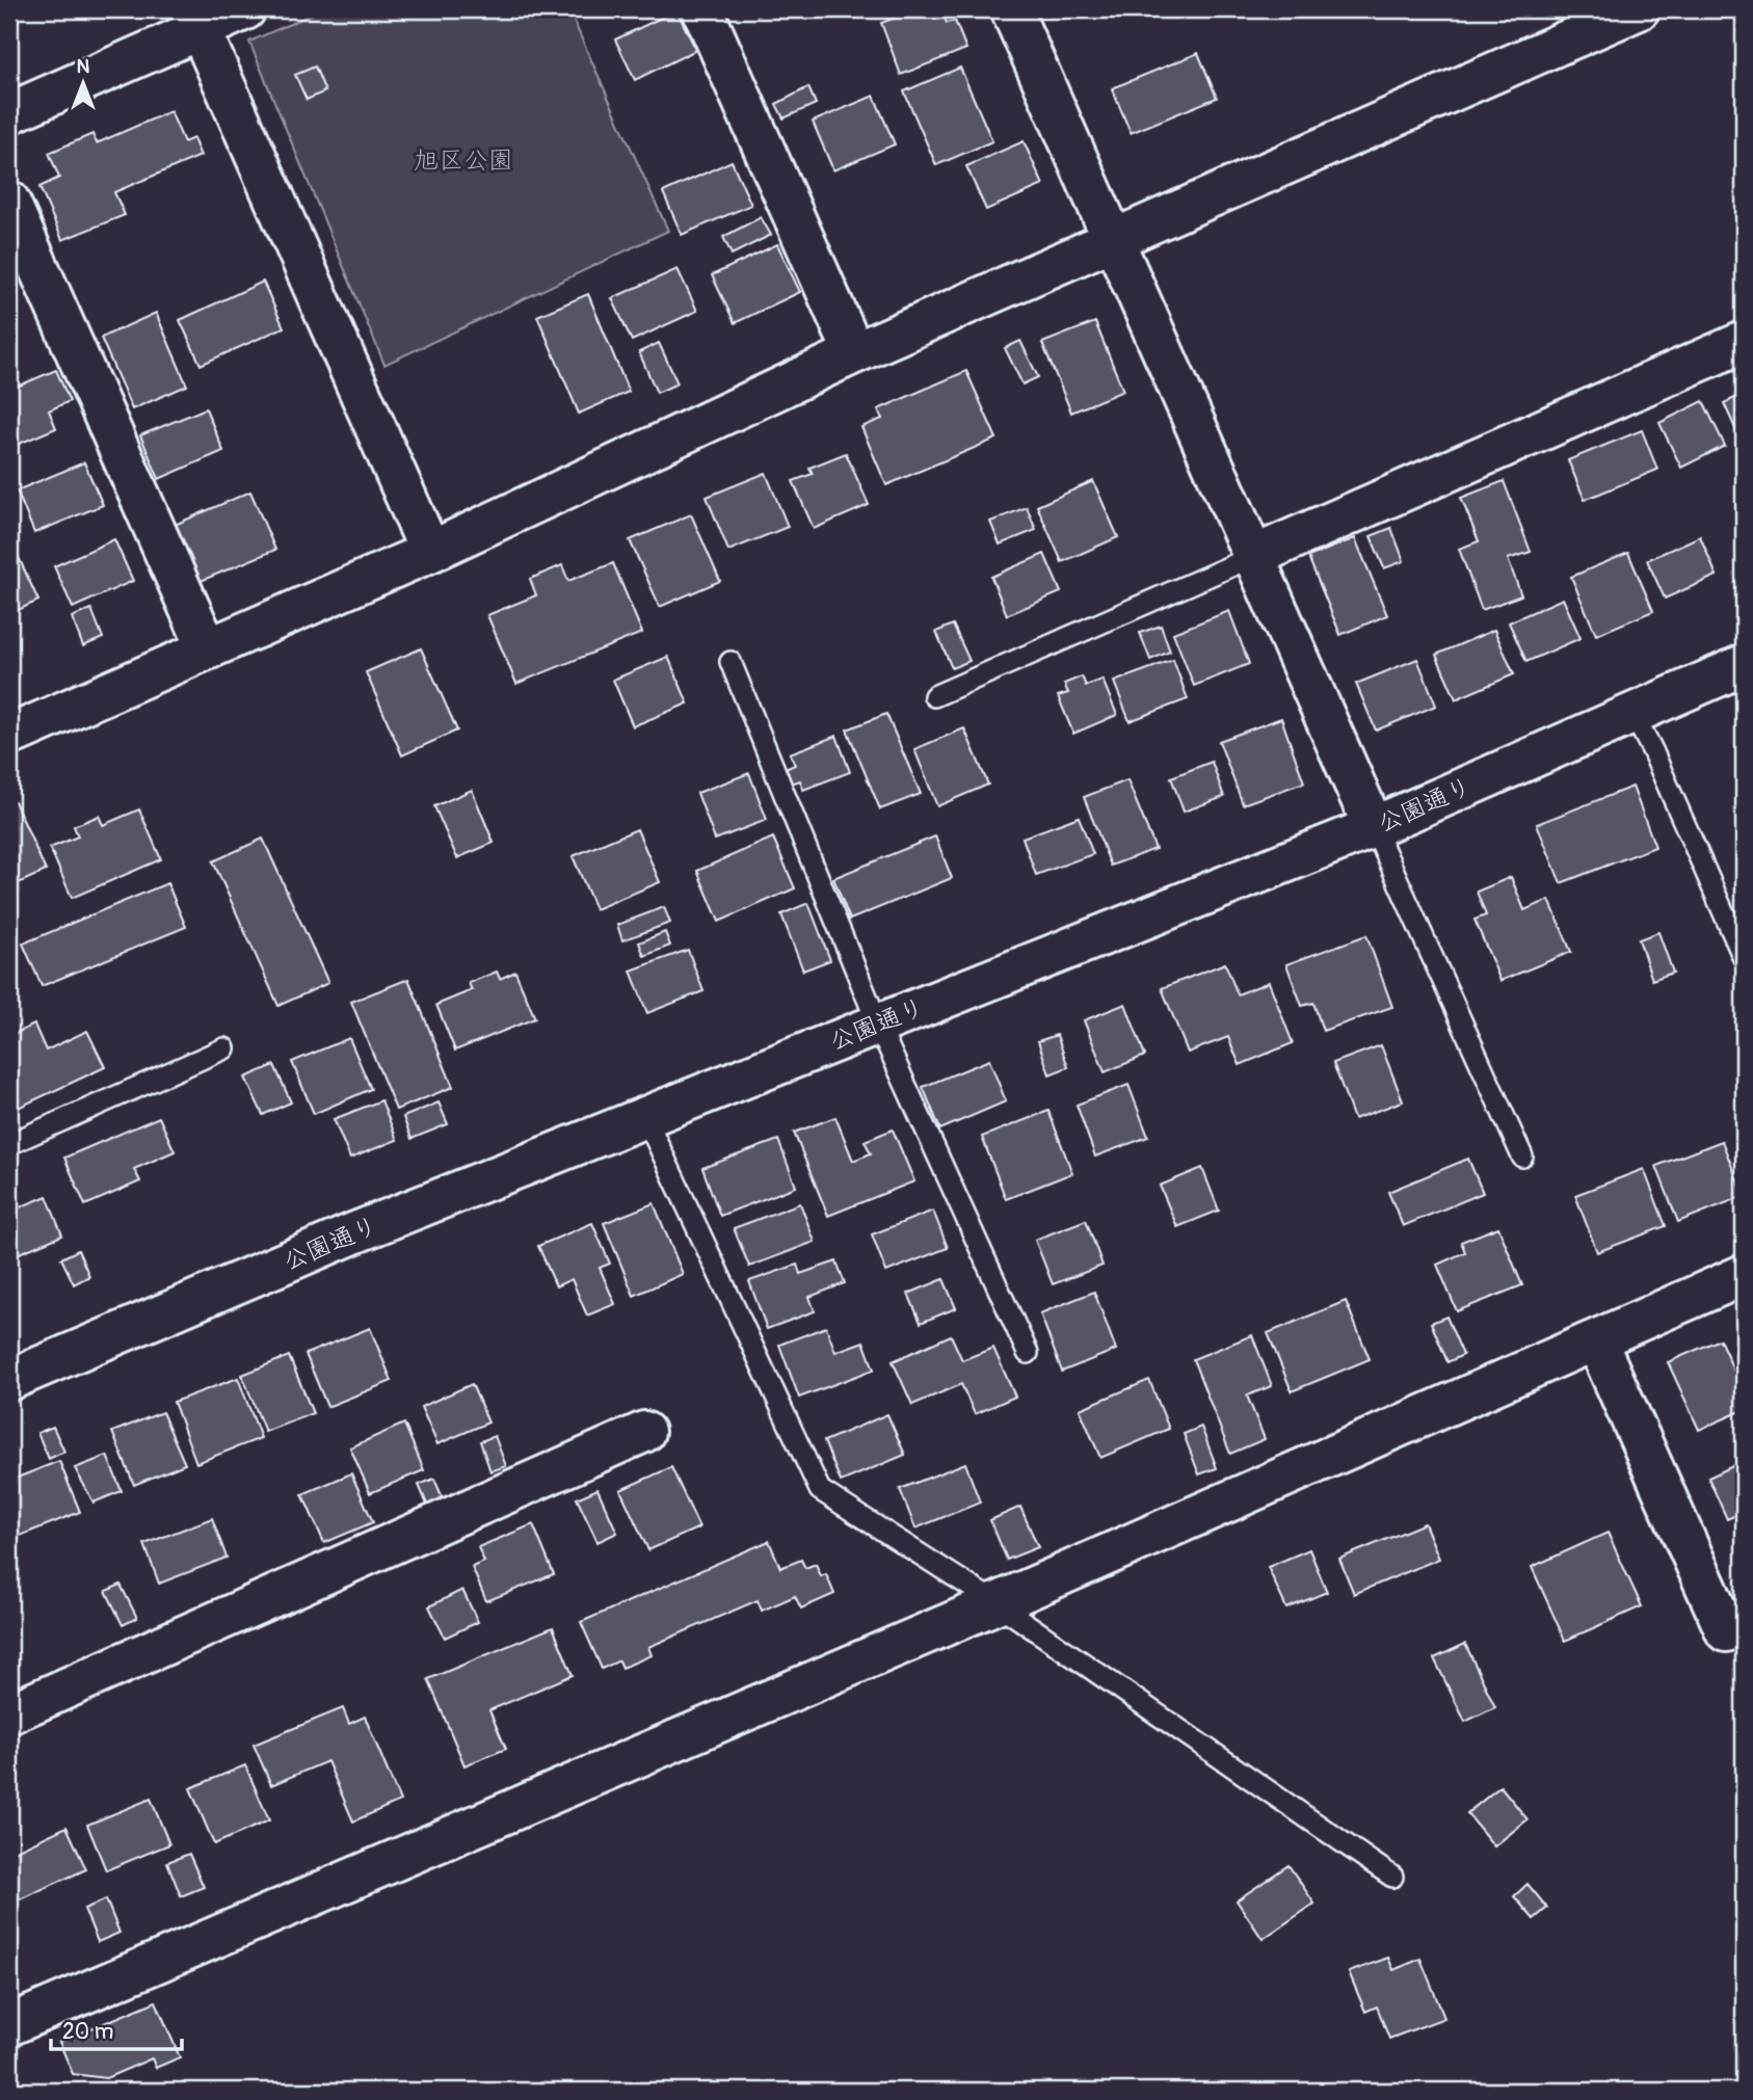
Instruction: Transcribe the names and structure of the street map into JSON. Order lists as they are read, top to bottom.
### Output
{
  "streets": {
    "street": ["公園通り"]
  },
  "parks": ["旭区公園"],
  "scale_bar": "20 m",
  "north": "top"
}
